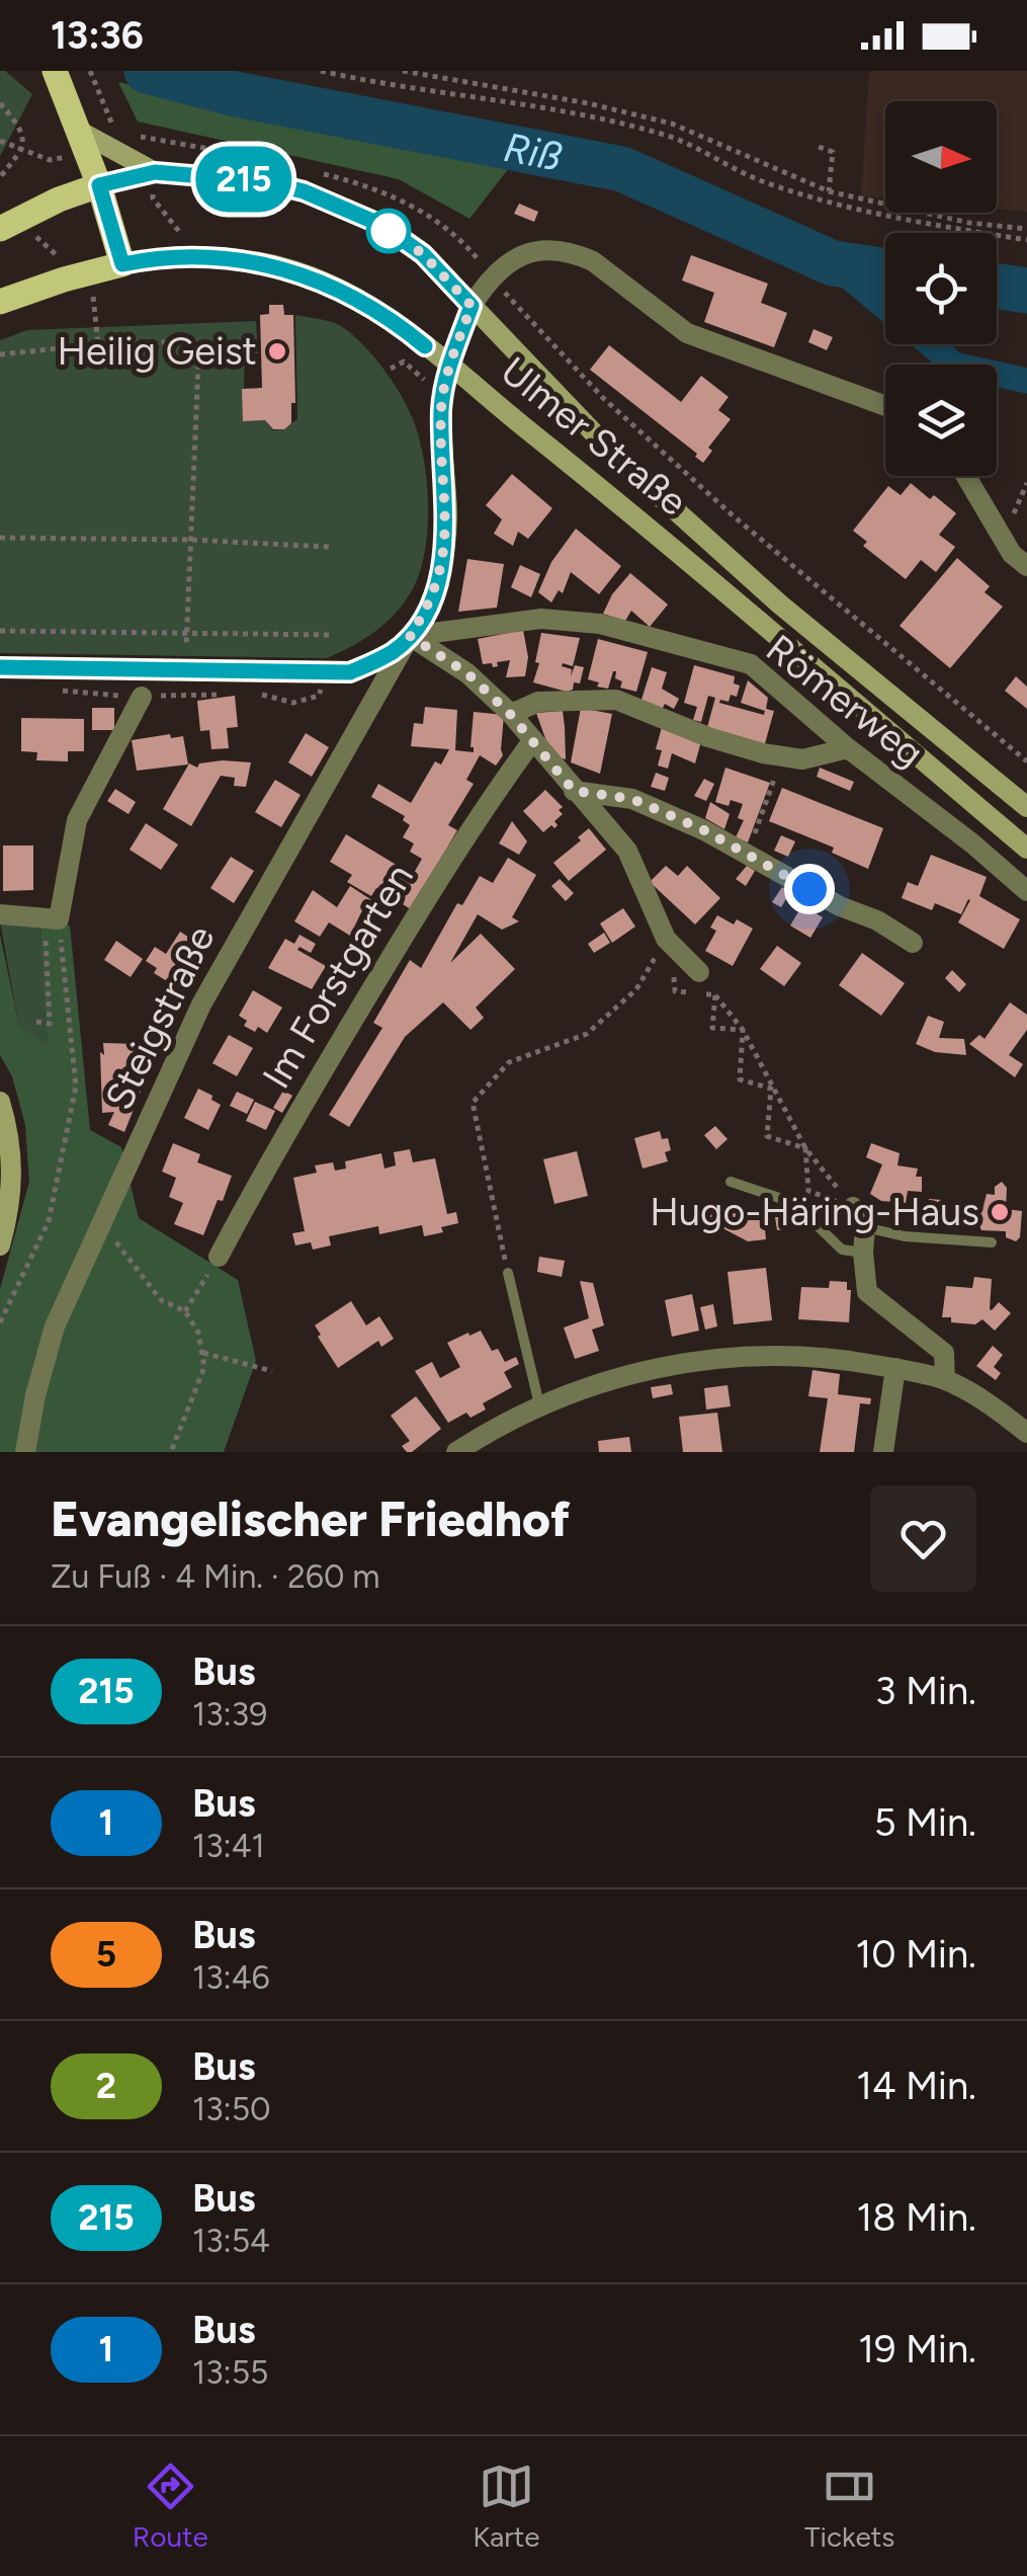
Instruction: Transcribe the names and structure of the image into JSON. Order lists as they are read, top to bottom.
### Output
{
  "streets": {
    "main road": ["Ulmer Straße"],
    "street": ["Römerweg", "Im Forstgarten", "Steigstraße"]
  },
  "crossings": [
    ["Römerweg", "Steigstraße"]
  ],
  "water": ["Riß"],
  "places": ["Heilig Geist", "Hugo-Häring-Haus"],
  "lines": ["bus line 215"],
  "north": "right",
  "page": {
    "status": "13:36",
    "on_map": "215",
    "heading": ["Evangelischer Friedhof", "Zu Fuß · 4 Min. · 260 m"],
    "list": [
      {
        "mark": "215",
        "name": "Bus",
        "note": "13:39",
        "value": "3 Min."
      },
      {
        "mark": "1",
        "name": "Bus",
        "note": "13:41",
        "value": "5 Min."
      },
      {
        "mark": "5",
        "name": "Bus",
        "note": "13:46",
        "value": "10 Min."
      },
      {
        "mark": "2",
        "name": "Bus",
        "note": "13:50",
        "value": "14 Min."
      },
      {
        "mark": "215",
        "name": "Bus",
        "note": "13:54",
        "value": "18 Min."
      },
      {
        "mark": "1",
        "name": "Bus",
        "note": "13:55",
        "value": "19 Min."
      }
    ],
    "tabs": ["Route", "Karte", "Tickets"]
  }
}
